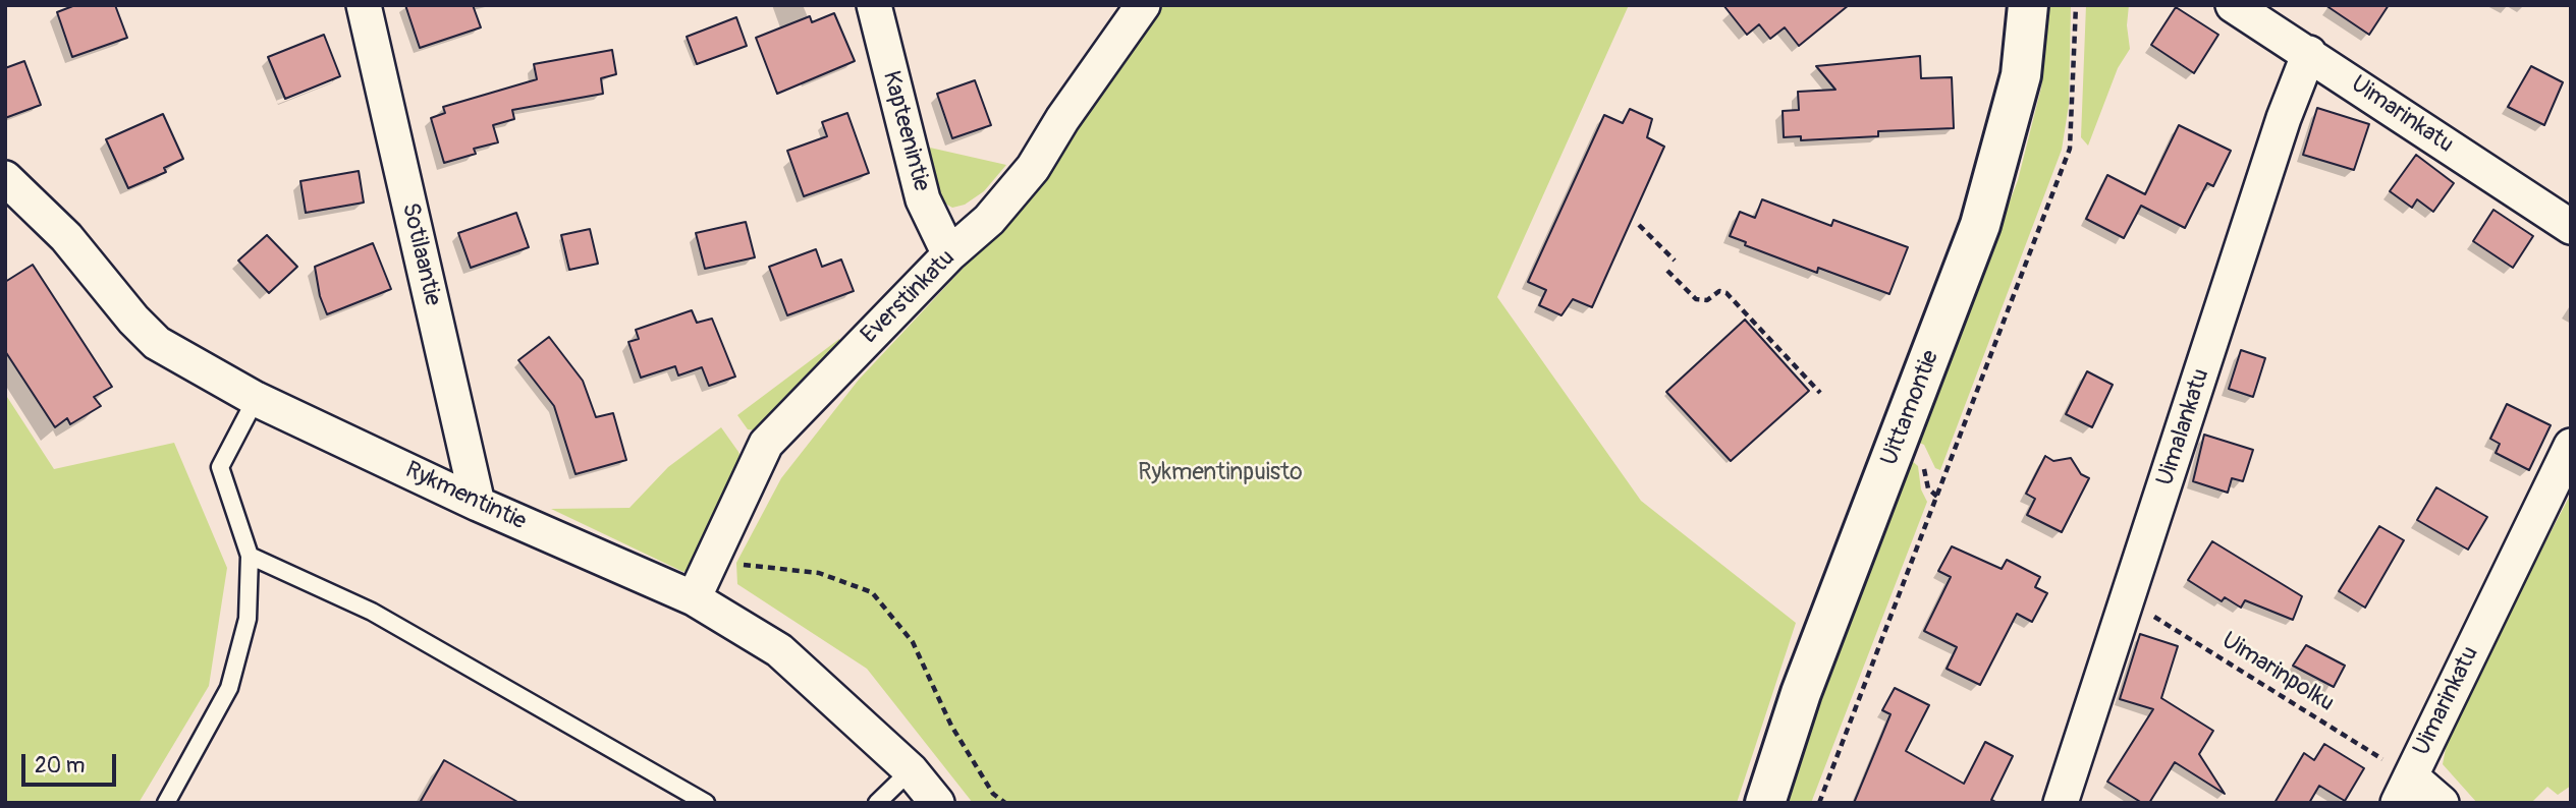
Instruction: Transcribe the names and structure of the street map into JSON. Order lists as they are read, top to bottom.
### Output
{
  "streets": {
    "street": [
      "Uimarinkatu",
      "Kapteenintie",
      "Sotilaantie",
      "Everstinkatu",
      "Uittamontie",
      "Uimalankatu",
      "Rykmentintie"
    ],
    "path": ["Uimarinpolku"]
  },
  "crossings": [
    ["Uimarinkatu", "Uimalankatu"],
    ["Uimarinkatu", "Uimarinpolku"],
    ["Kapteenintie", "Everstinkatu"],
    ["Sotilaantie", "Rykmentintie"],
    ["Everstinkatu", "Rykmentintie"],
    ["Uimalankatu", "Uimarinpolku"]
  ],
  "parks": ["Rykmentinpuisto"],
  "scale_bar": "20 m"
}
